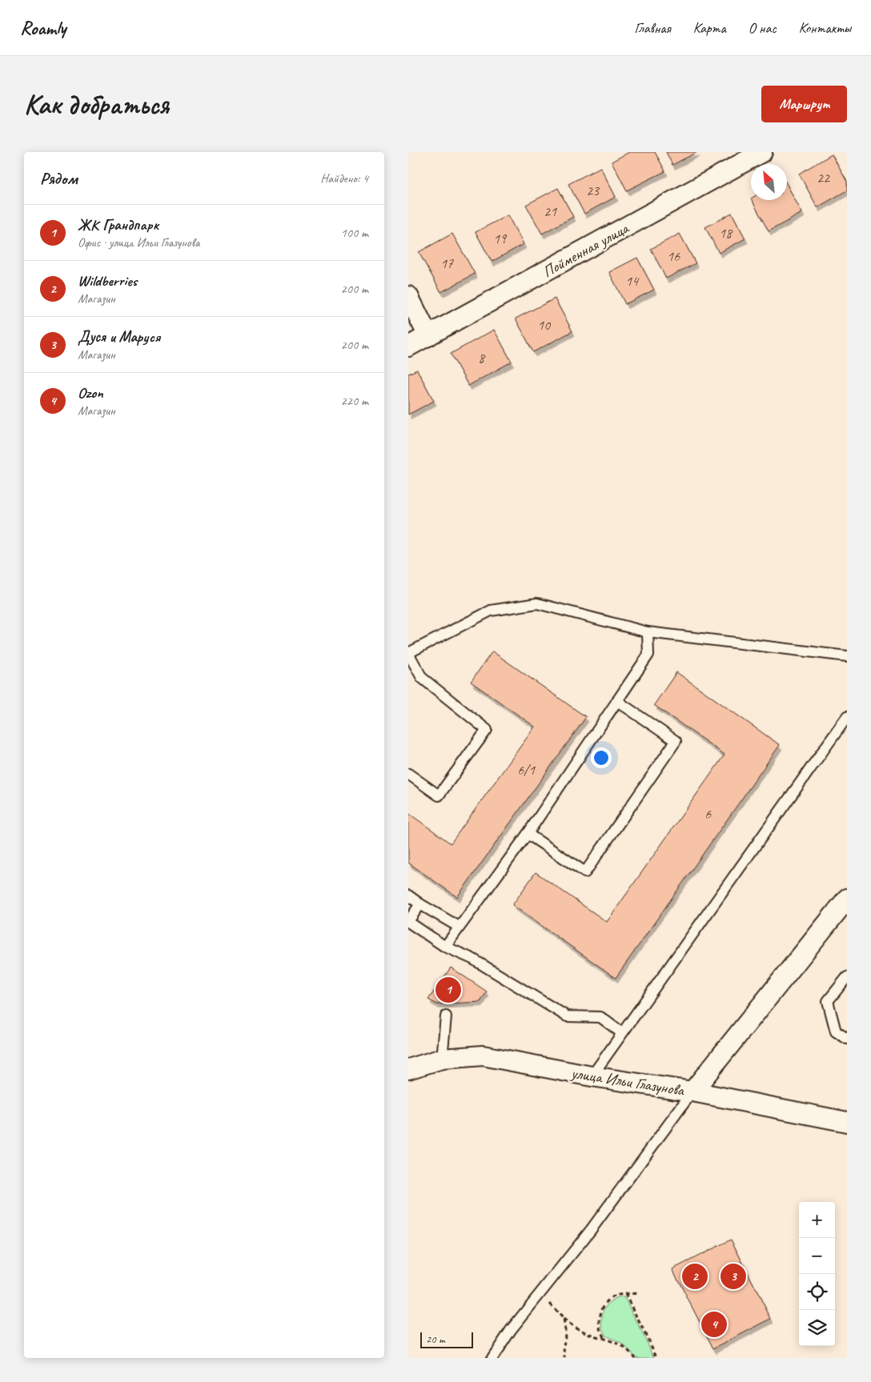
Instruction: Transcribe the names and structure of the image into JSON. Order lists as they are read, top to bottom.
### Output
{
  "streets": {
    "street": ["Пойменная улица", "улица Ильи Глазунова"]
  },
  "house_numbers": [
    "22",
    "23",
    "21",
    "18",
    "19",
    "16",
    "17",
    "14",
    "10",
    "8",
    "6/1",
    "6"
  ],
  "scale_bar": "20 m",
  "north": "top left",
  "page": {
    "header": "Roamly",
    "nav": [
      "Главная",
      "Карта",
      "О нас",
      "Контакты"
    ],
    "buttons": "Маршрут",
    "title": "Как добраться",
    "heading": ["Рядом", "Найдено: 4"],
    "list": [
      {
        "mark": "1",
        "name": "ЖК Грандпарк",
        "note": "Офис · улица Ильи Глазунова",
        "value": "100 m"
      },
      {
        "mark": "2",
        "name": "Wildberries",
        "note": "Магазин",
        "value": "200 m"
      },
      {
        "mark": "3",
        "name": "Дуся и Маруся",
        "note": "Магазин",
        "value": "200 m"
      },
      {
        "mark": "4",
        "name": "Ozon",
        "note": "Магазин",
        "value": "220 m"
      }
    ],
    "pins": [
      "1",
      "2",
      "3",
      "4"
    ],
    "map_buttons": ["+", "−"],
    "scale": "20 m"
  }
}
